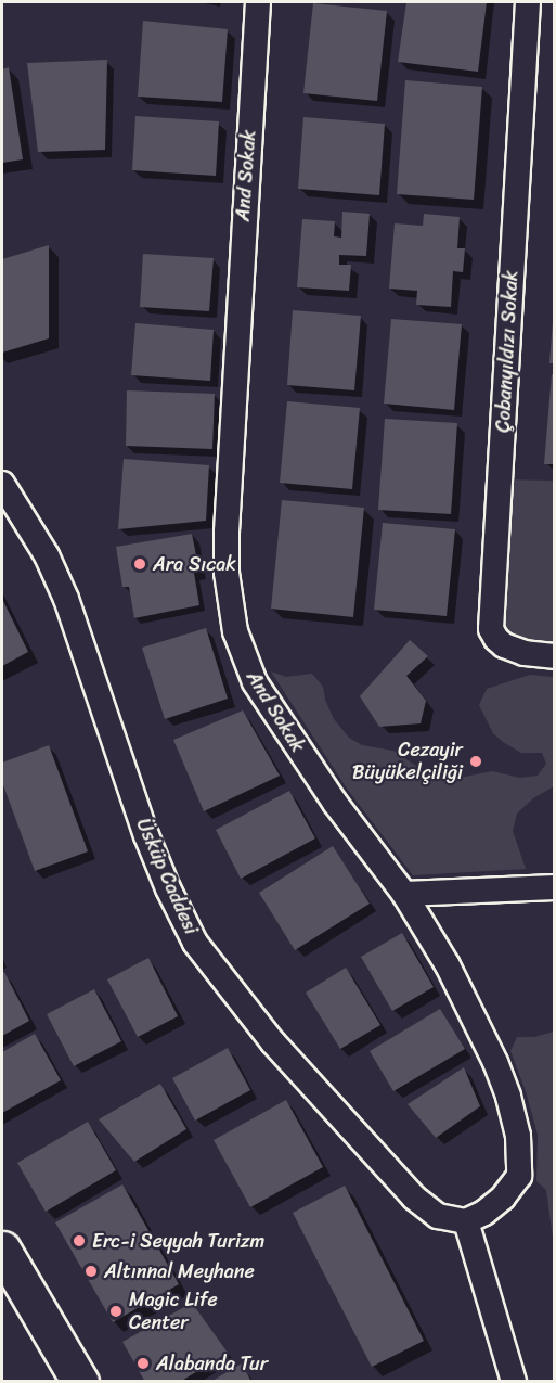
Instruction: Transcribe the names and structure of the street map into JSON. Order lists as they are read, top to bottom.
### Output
{
  "streets": {
    "street": ["And Sokak", "Çobanyıldızı Sokak", "Üsküp Caddesi"]
  },
  "crossings": [
    ["And Sokak", "Üsküp Caddesi"]
  ],
  "places": [
    "Ara Sıcak",
    "Cezayir Büyükelçiliği",
    "Erc-i Seyyah Turizm",
    "Altınnal Meyhane",
    "Magic Life Center",
    "Alabanda Tur"
  ]
}
